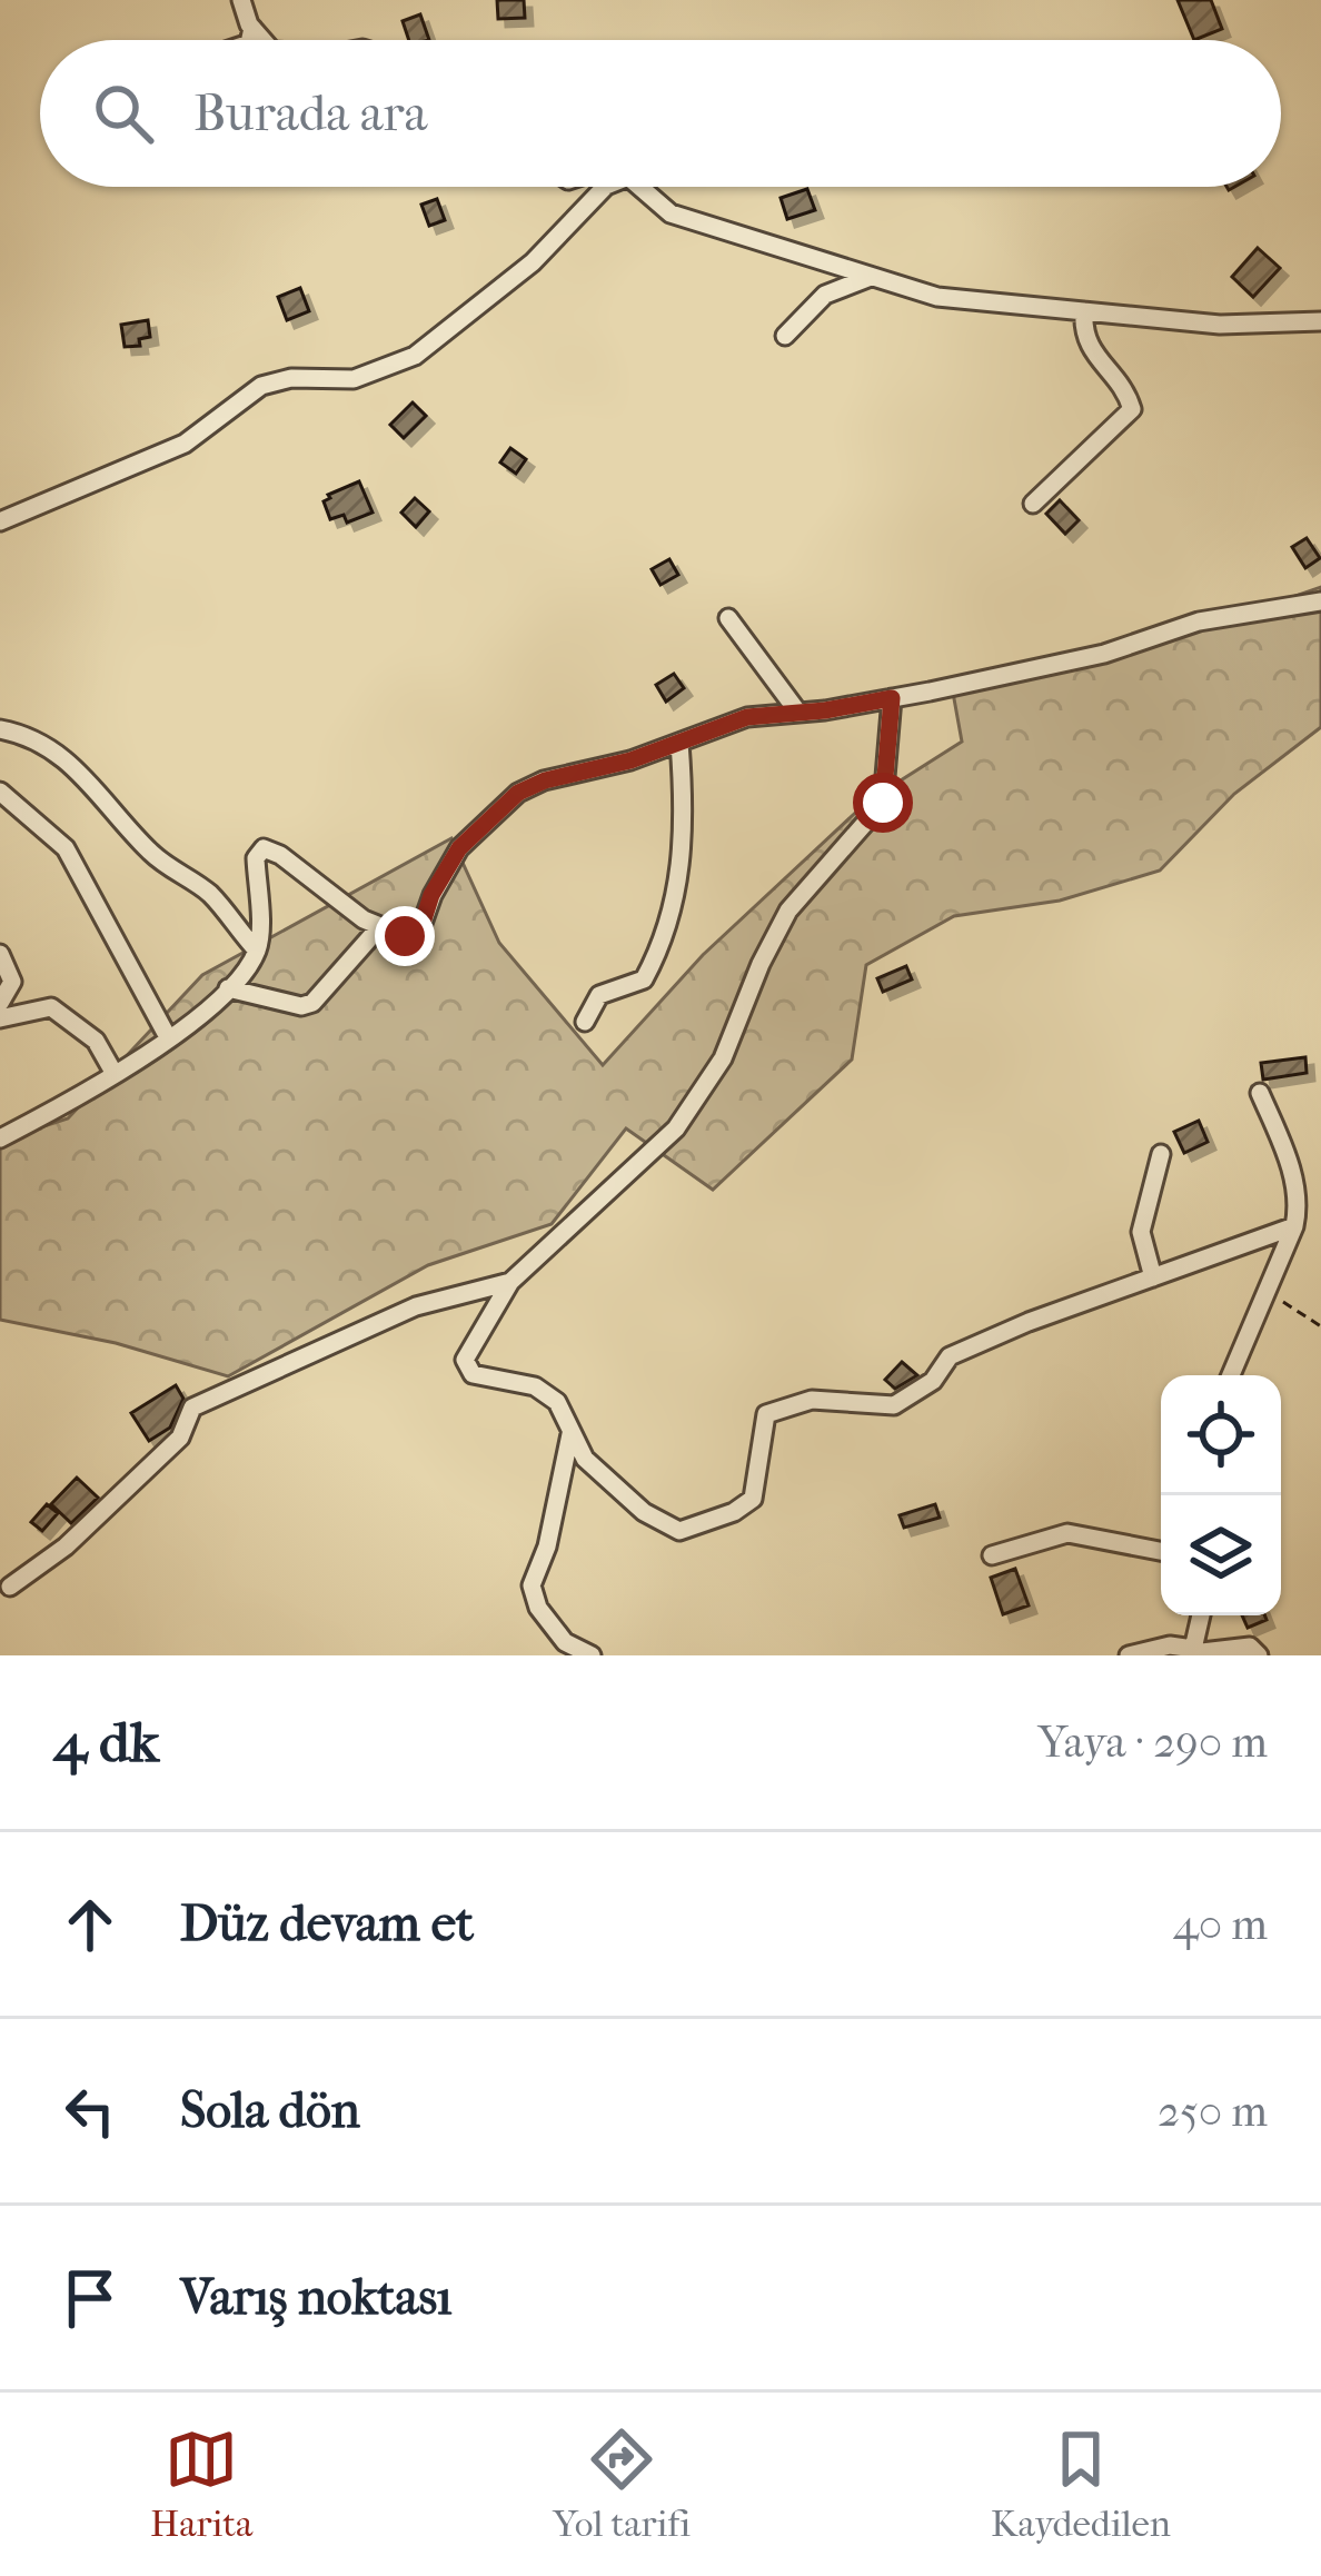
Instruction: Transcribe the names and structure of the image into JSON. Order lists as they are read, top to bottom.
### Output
{
  "page": {
    "search": "Burada ara",
    "heading": ["4 dk", "Yaya · 290 m"],
    "list": [
      ["Düz devam et", "40 m"],
      ["Sola dön", "250 m"],
      "Varış noktası"
    ],
    "nav": ["Harita", "Yol tarifi", "Kaydedilen"]
  }
}
